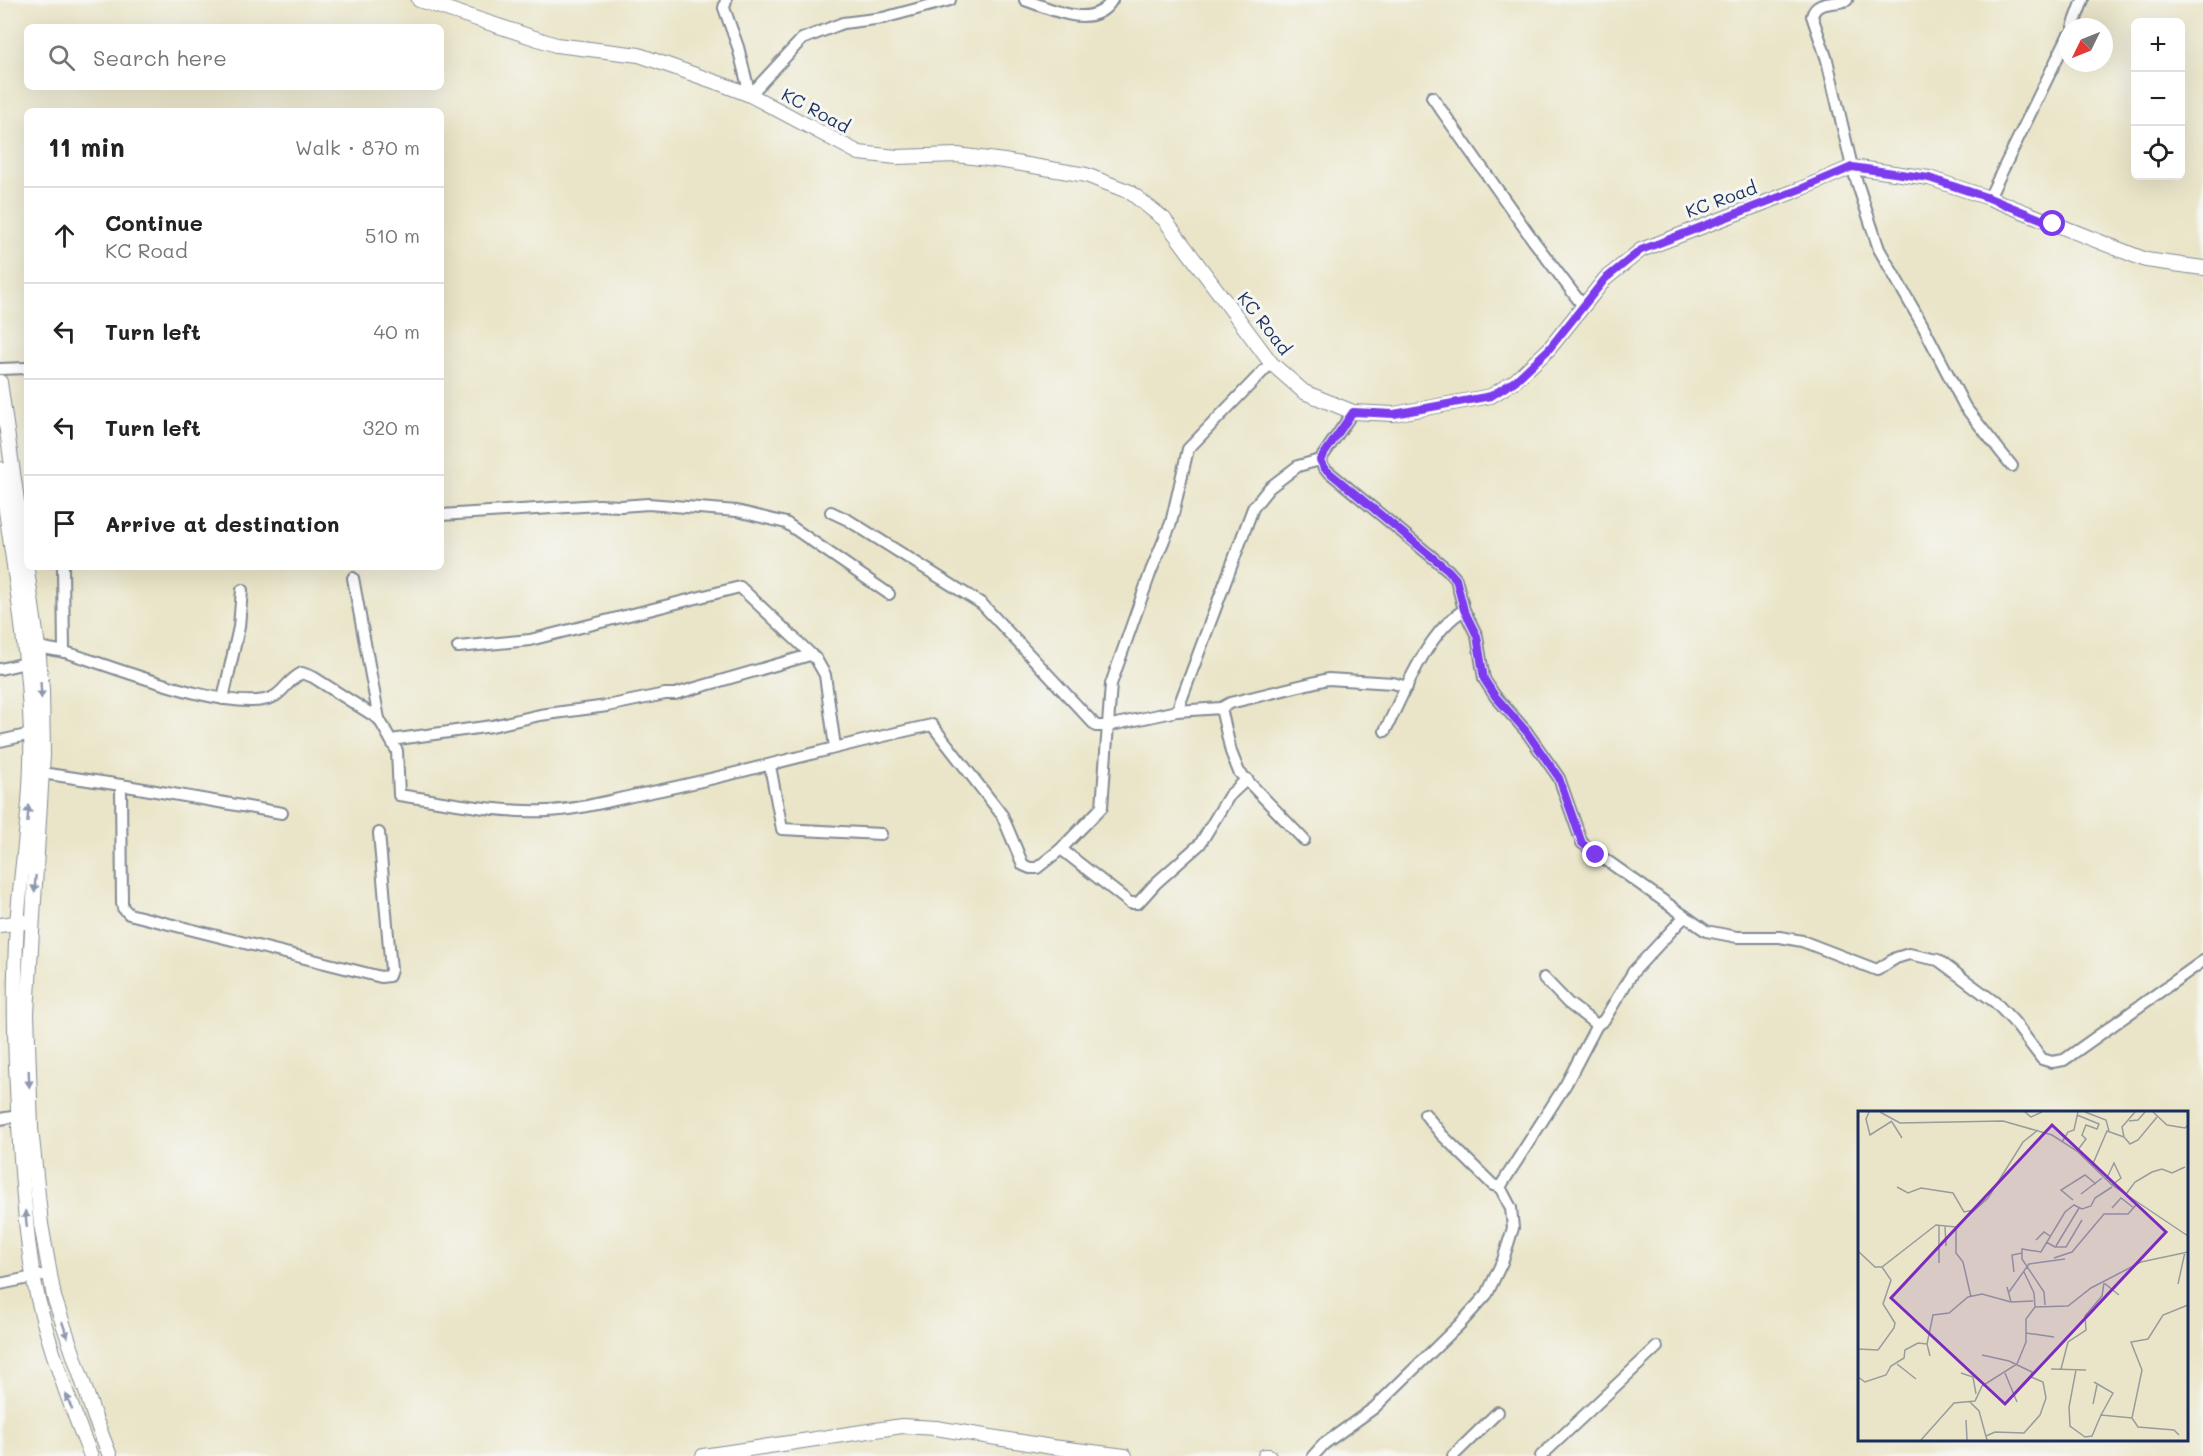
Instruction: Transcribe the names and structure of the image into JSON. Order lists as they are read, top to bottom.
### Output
{
  "streets": {
    "main road": ["KC Road"]
  },
  "north": "bottom left",
  "page": {
    "map_buttons": ["+", "−"],
    "search": "Search here",
    "heading": ["11 min", "Walk · 870 m"],
    "list": [
      ["Continue", "KC Road", "510 m"],
      ["Turn left", "40 m"],
      ["Turn left", "320 m"],
      "Arrive at destination"
    ]
  }
}
